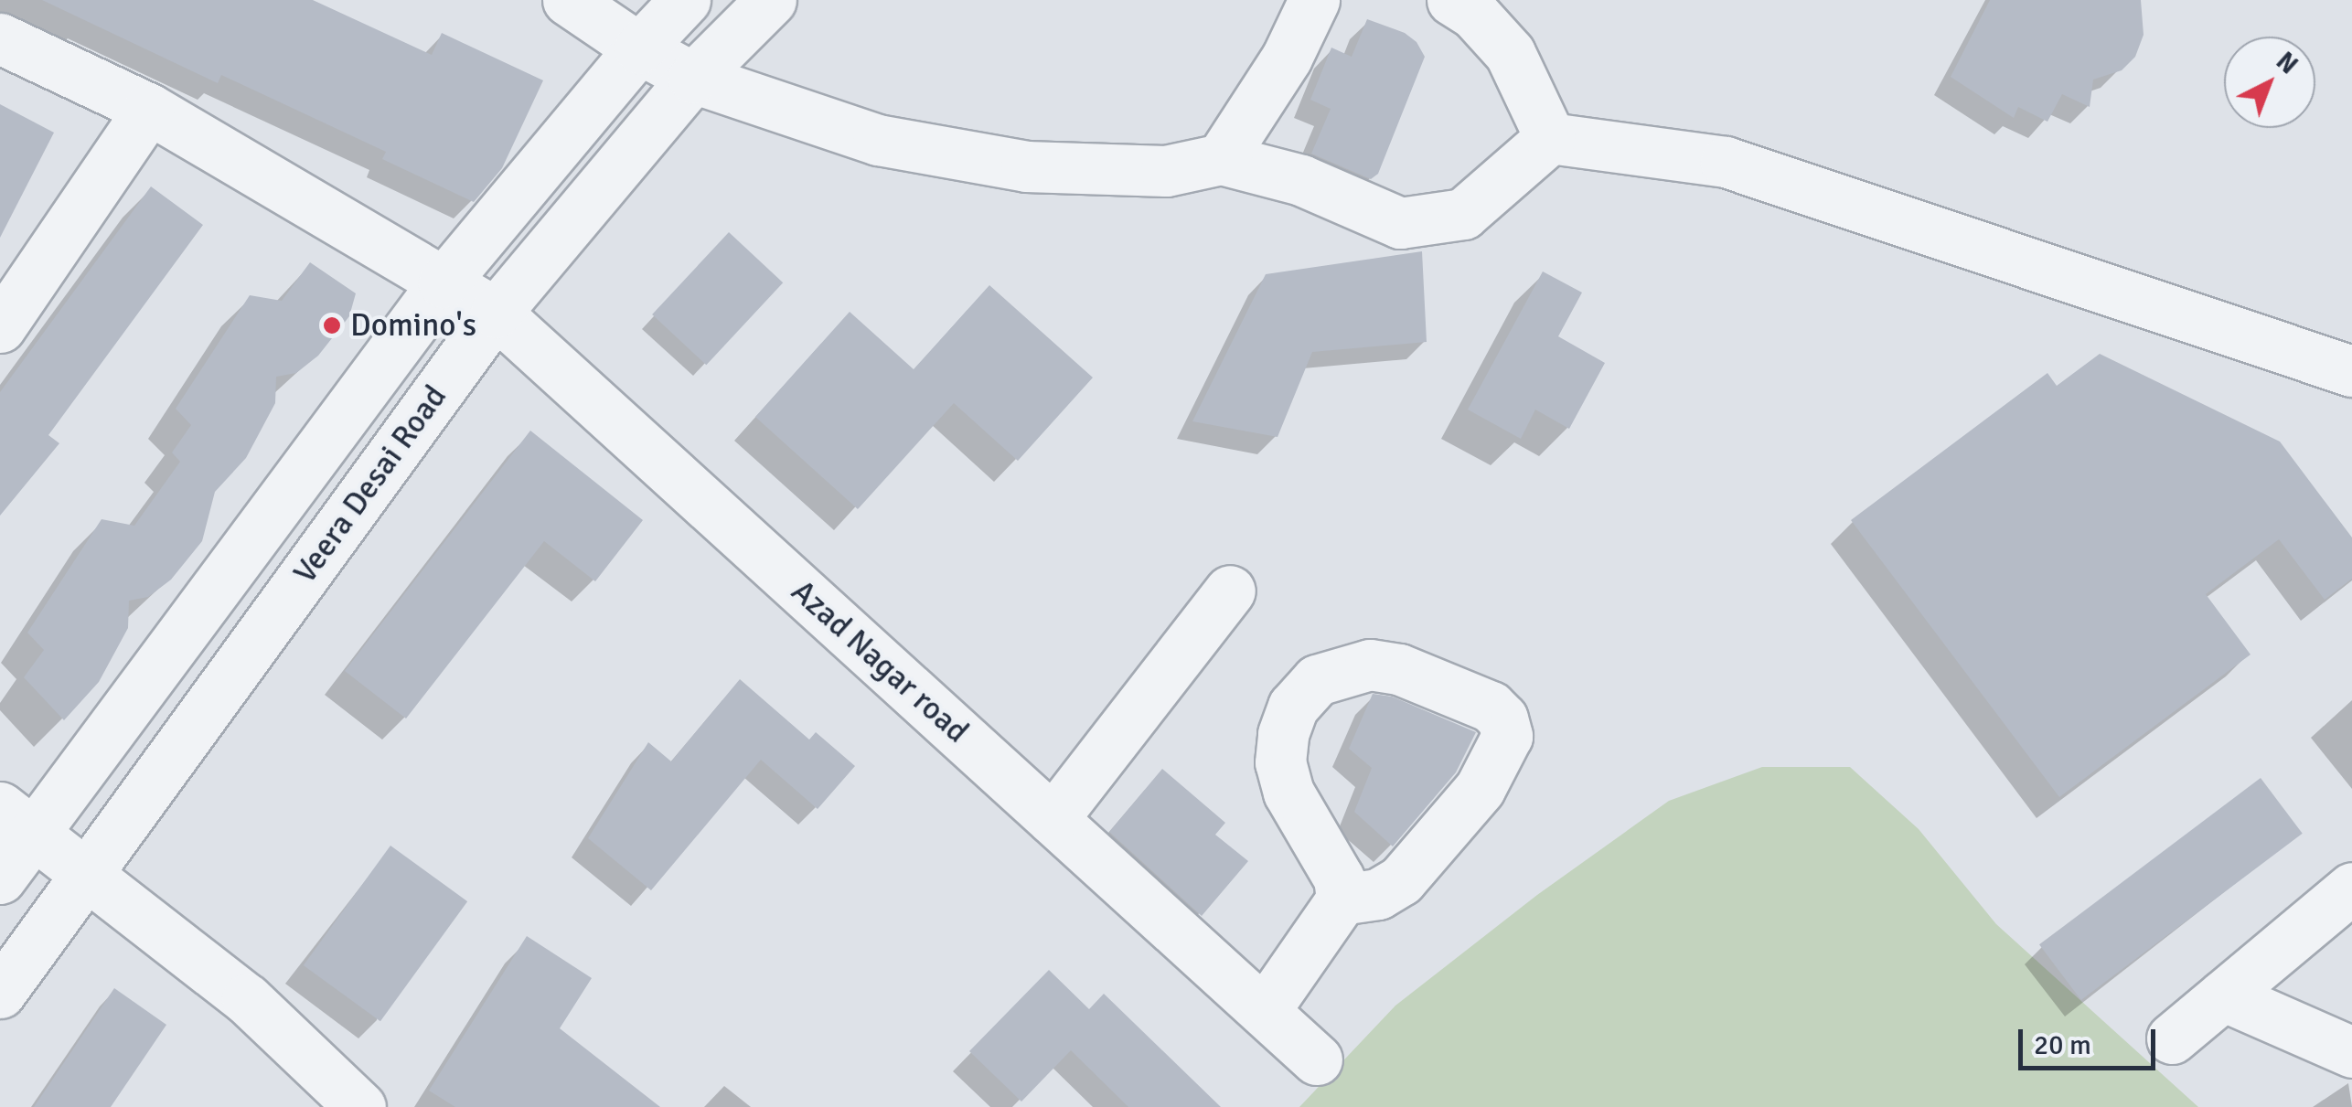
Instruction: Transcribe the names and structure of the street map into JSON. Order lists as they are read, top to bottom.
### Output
{
  "streets": {
    "street": ["Veera Desai Road", "Azad Nagar road"]
  },
  "crossings": [
    ["Veera Desai Road", "Azad Nagar road"]
  ],
  "places": ["Domino's"],
  "scale_bar": "20 m",
  "north": "top right"
}
